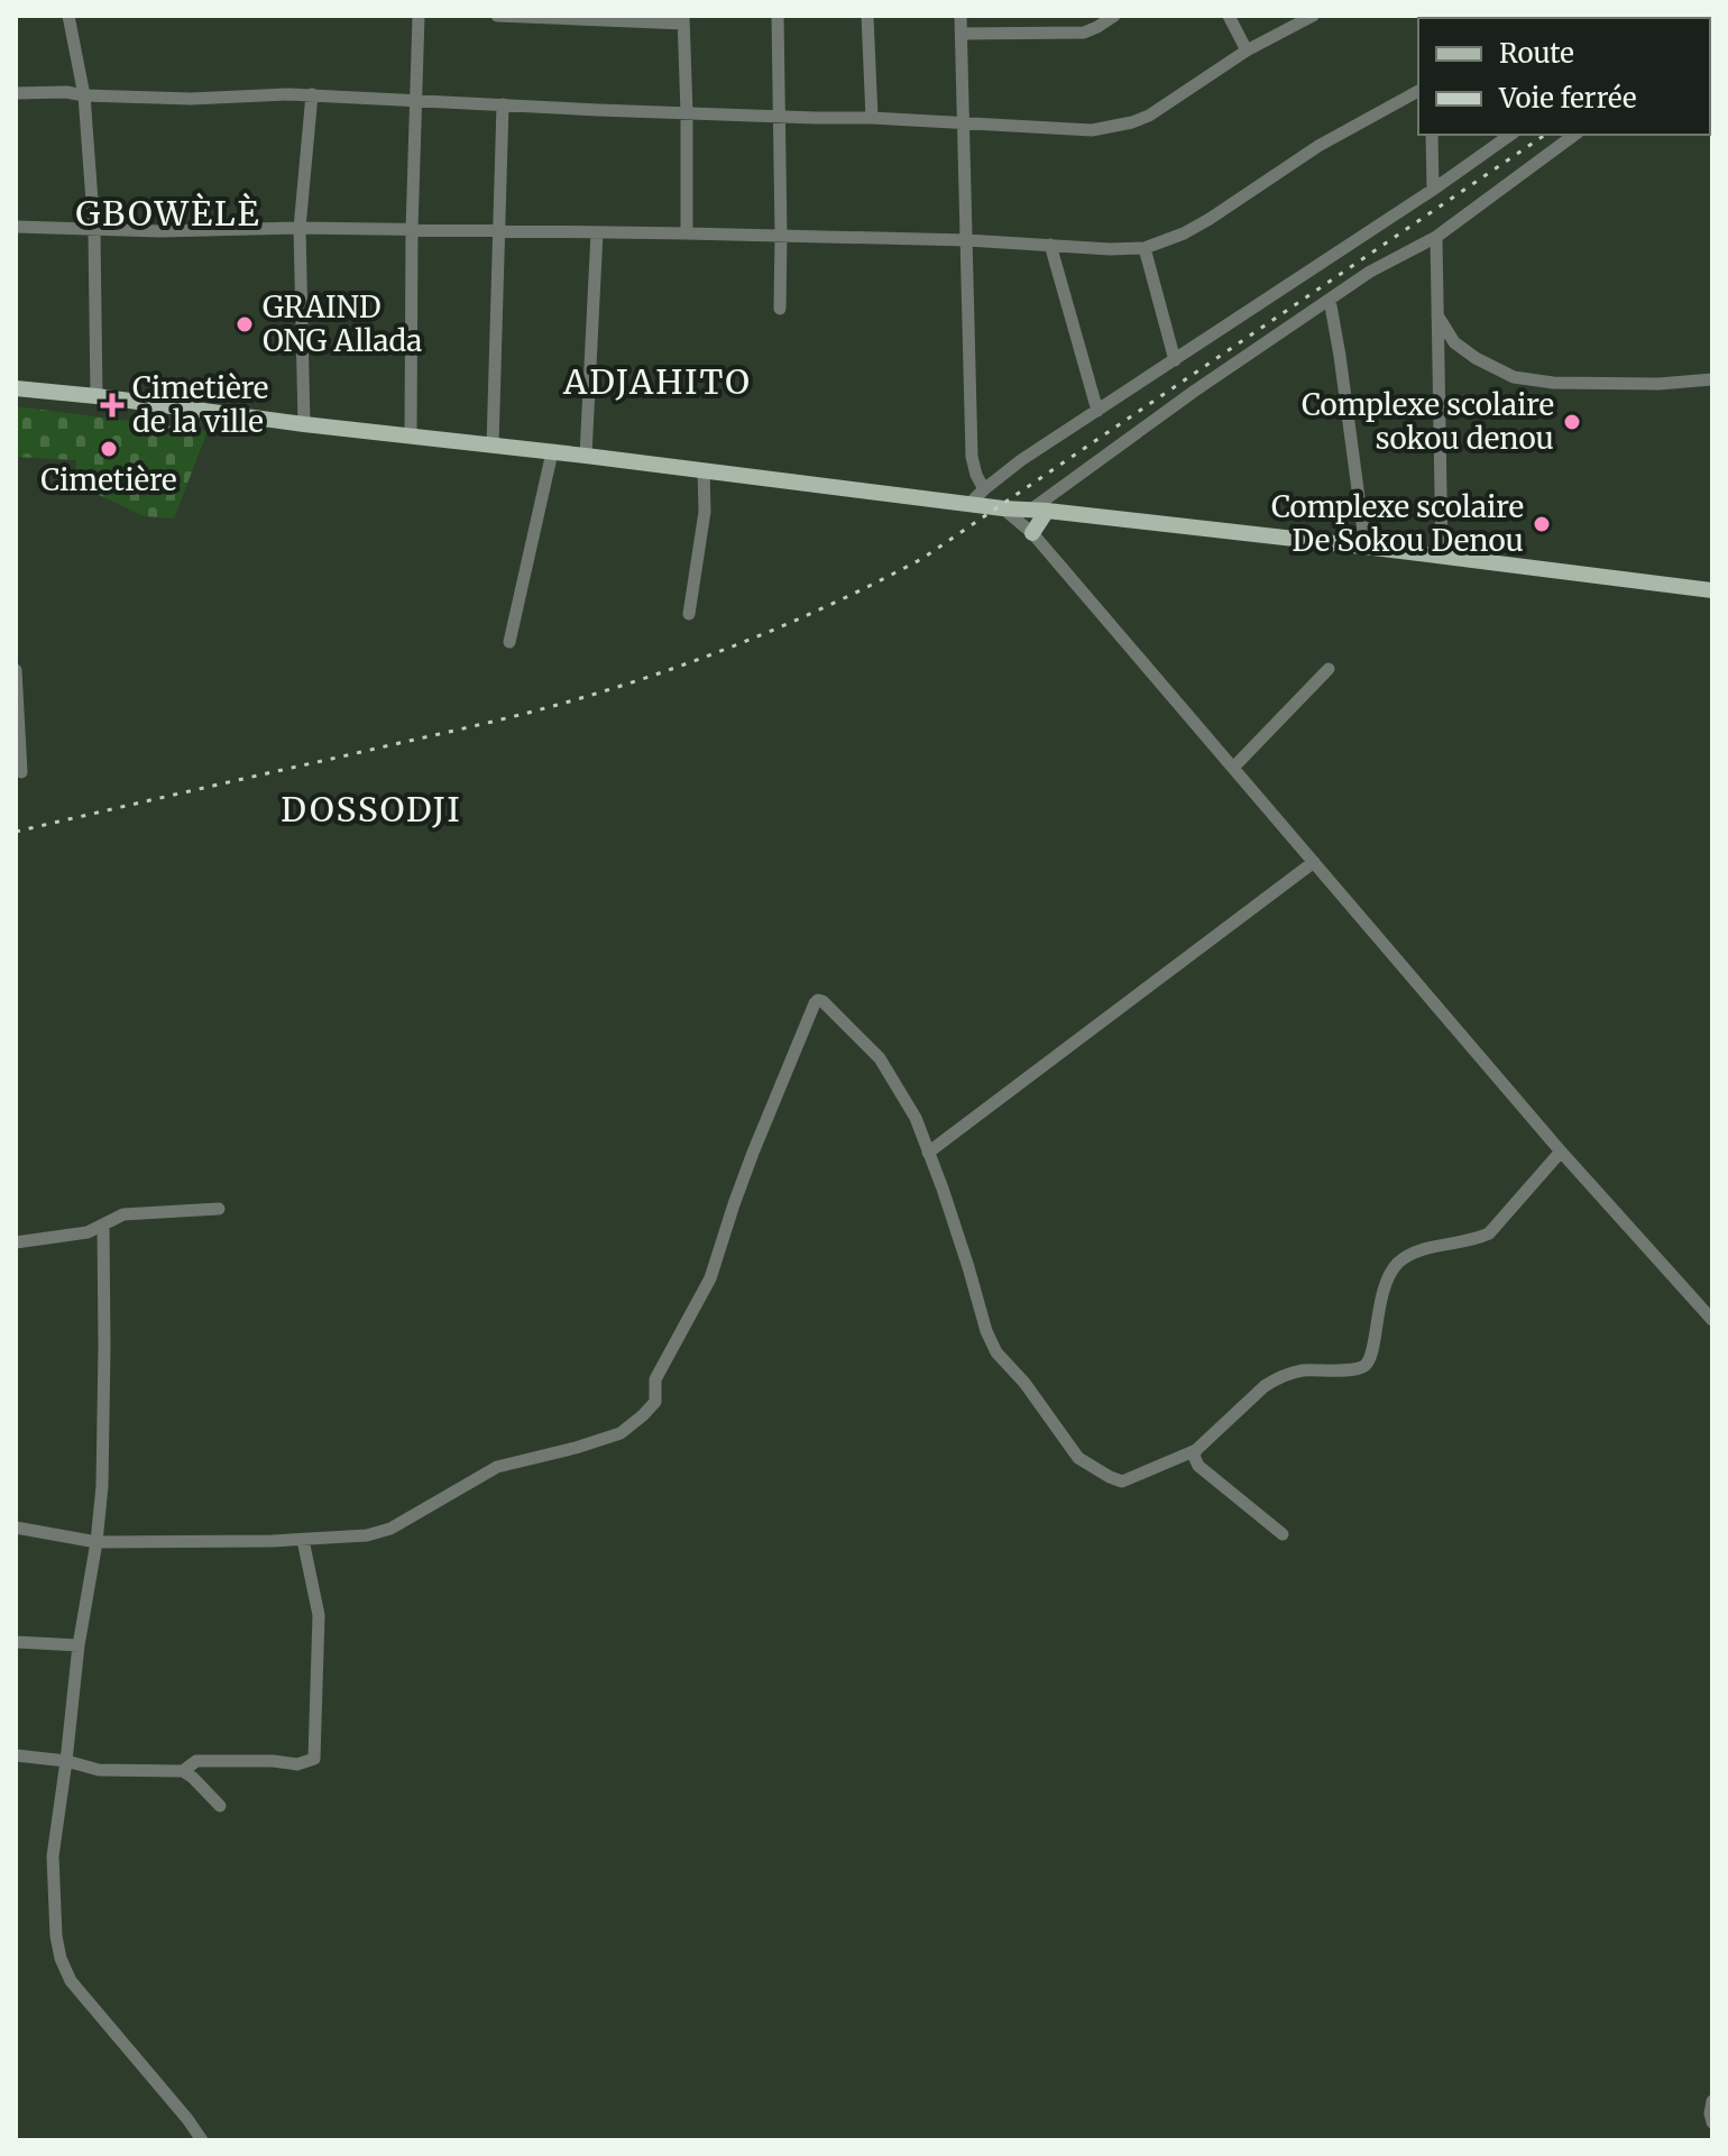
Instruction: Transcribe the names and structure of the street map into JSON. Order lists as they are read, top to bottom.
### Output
{
  "districts": ["GBOWÈLÈ", "ADJAHITO", "DOSSODJI"],
  "places": {
    "other": [
      "GRAIND ONG Allada",
      "Complexe scolaire sokou denou",
      "Cimetière",
      "Complexe scolaire De Sokou Denou"
    ],
    "health": ["Cimetière de la ville"]
  },
  "legend": ["Route", "Voie ferrée"]
}
